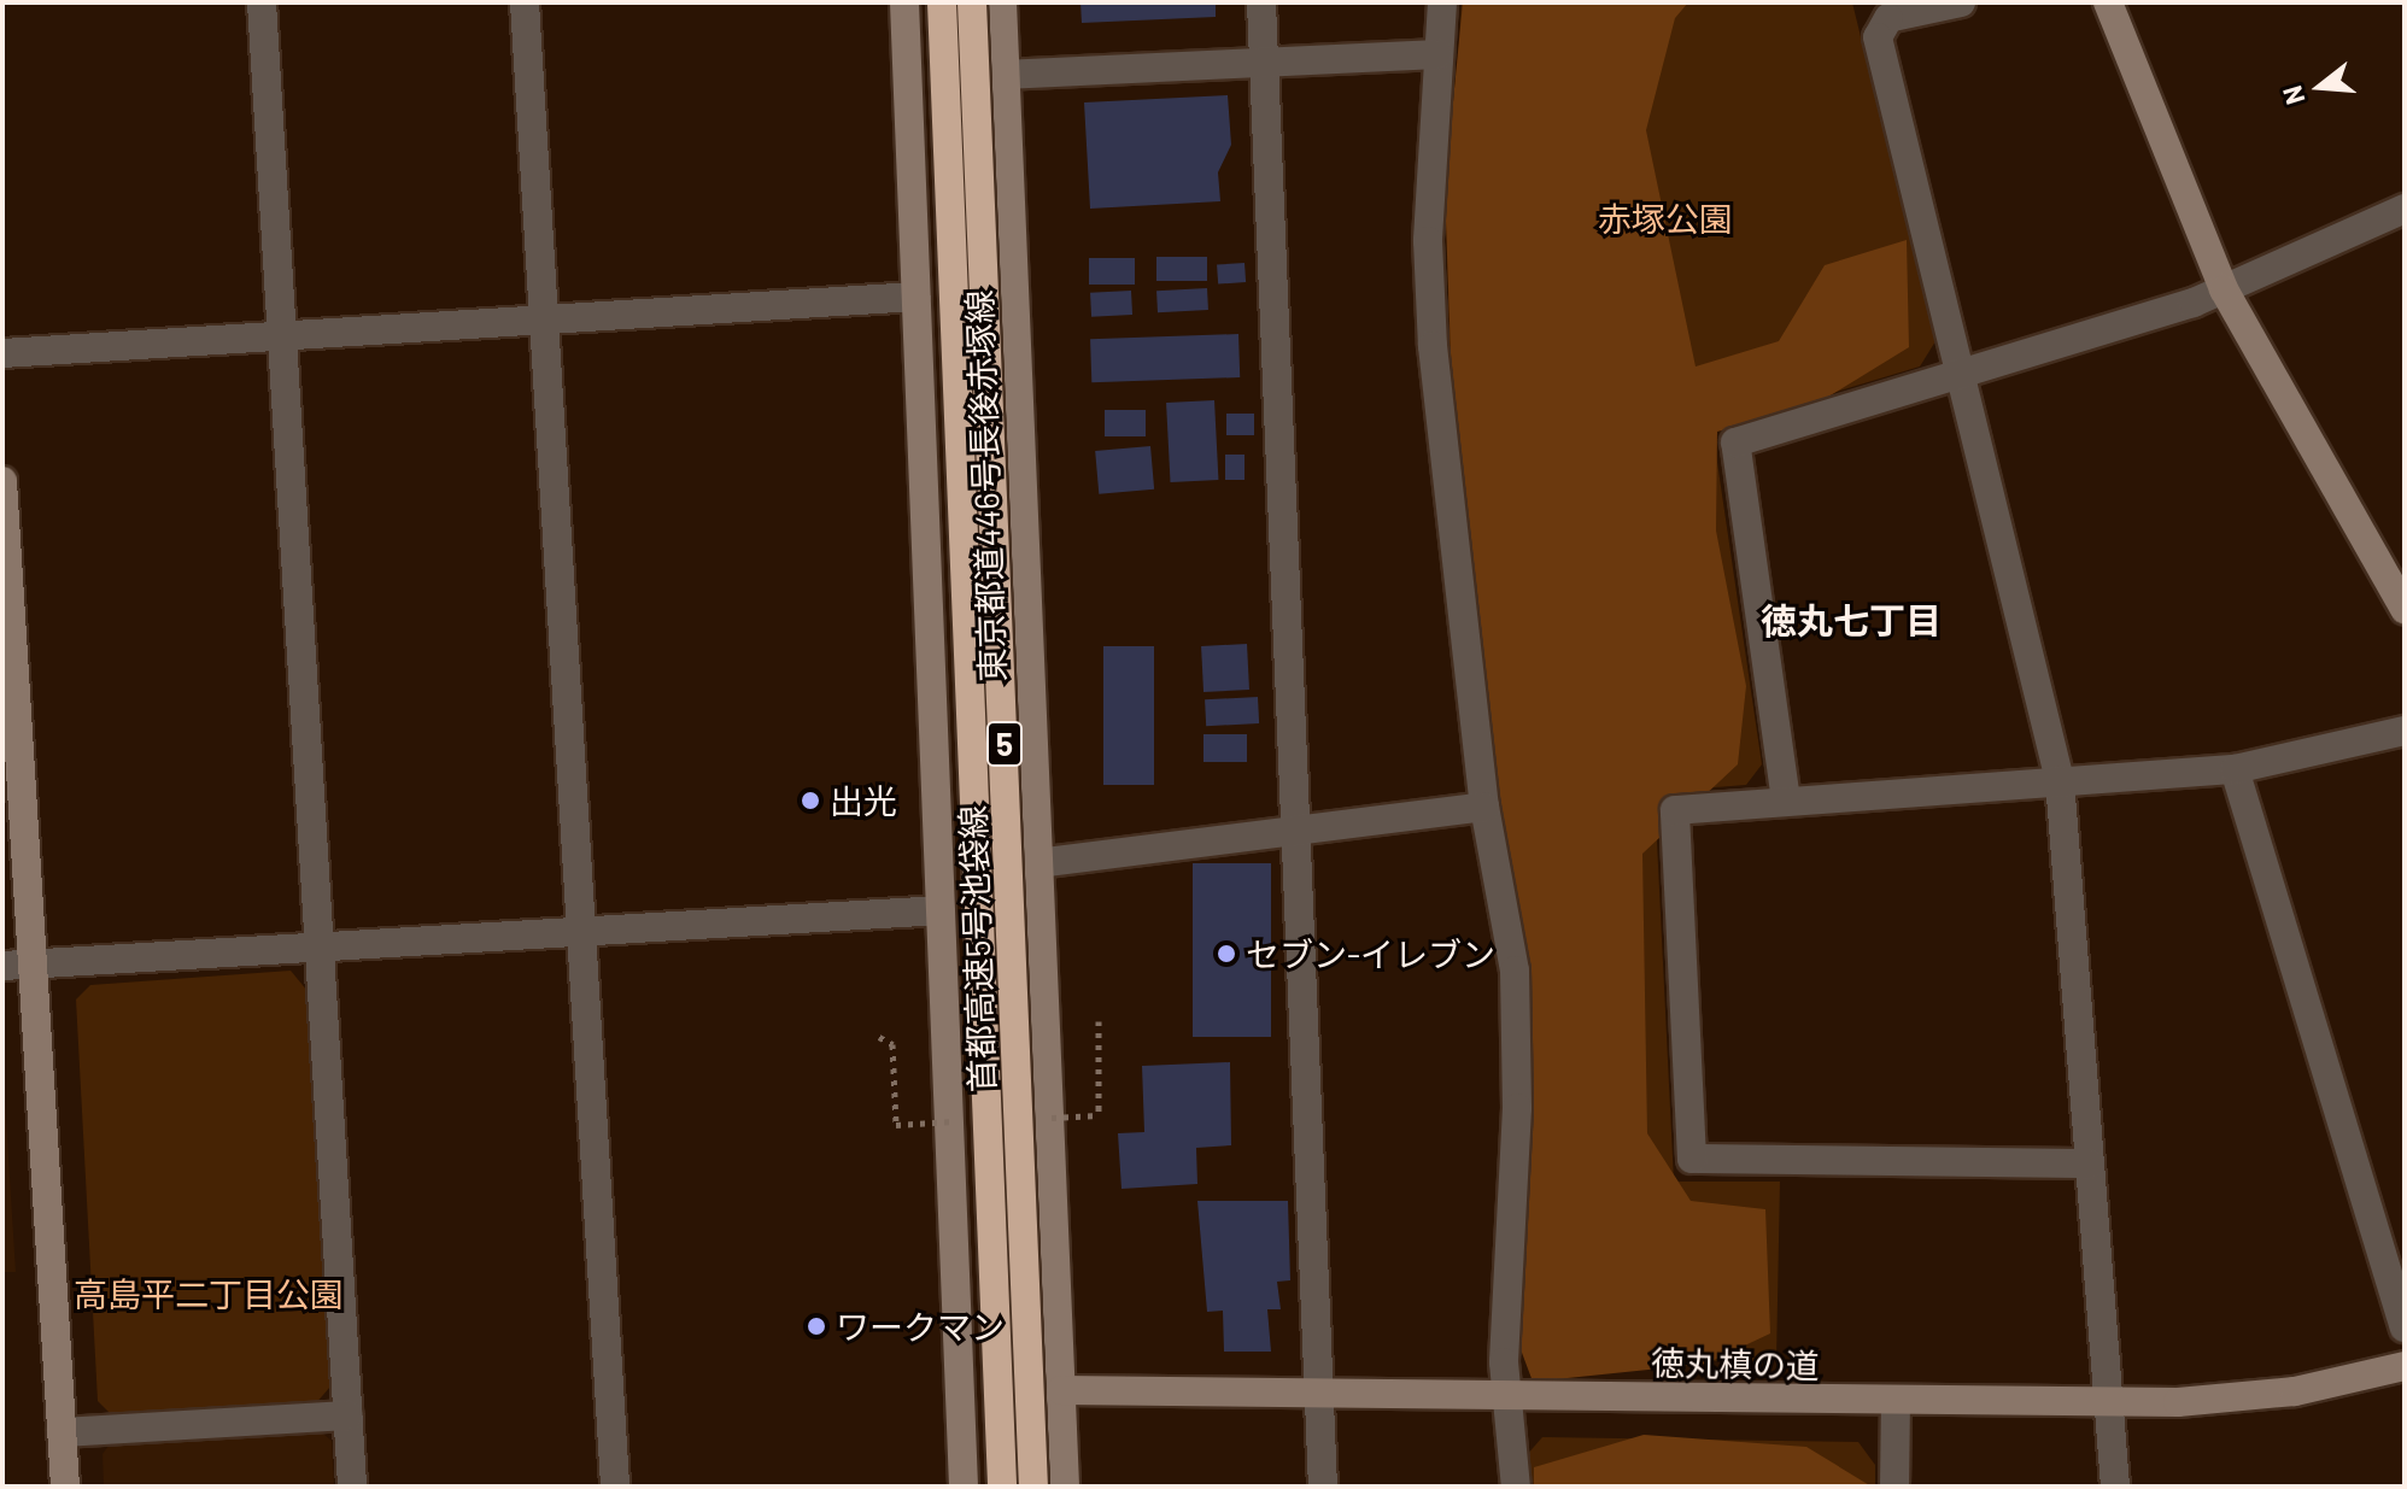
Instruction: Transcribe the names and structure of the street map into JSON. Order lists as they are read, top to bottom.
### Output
{
  "streets": {
    "highway": ["5", "首都高速5号池袋線"],
    "street": ["東京都道446号長後赤塚線", "徳丸槙の道"]
  },
  "crossings": [
    ["東京都道446号長後赤塚線", "徳丸槙の道"]
  ],
  "districts": ["徳丸七丁目"],
  "parks": ["赤塚公園", "高島平二丁目公園"],
  "places": ["出光", "セブン-イレブン", "ワークマン"],
  "north": "left"
}
